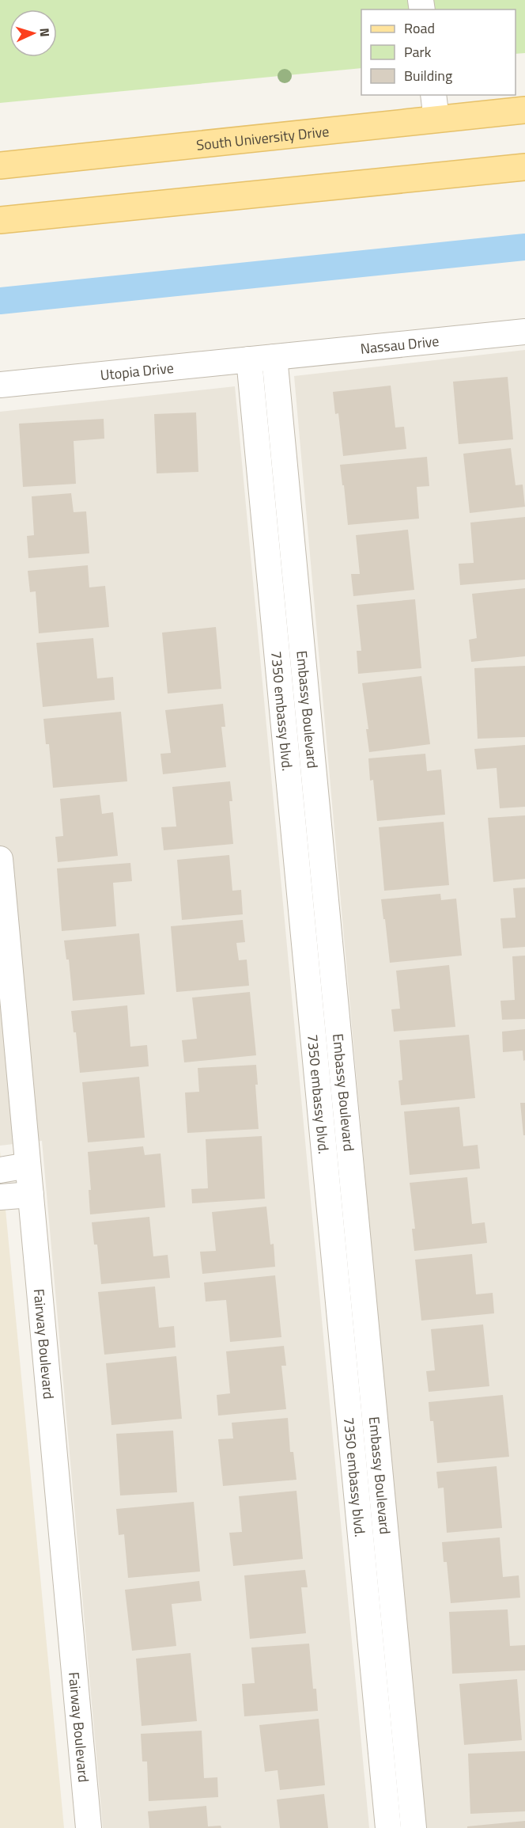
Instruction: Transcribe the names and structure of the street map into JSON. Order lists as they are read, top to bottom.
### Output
{
  "streets": {
    "main road": ["South University Drive"],
    "street": [
      "Nassau Drive",
      "Utopia Drive",
      "Embassy Boulevard",
      "7350 embassy blvd.",
      "Fairway Boulevard"
    ]
  },
  "crossings": [
    ["Nassau Drive", "Utopia Drive"],
    ["Nassau Drive", "Embassy Boulevard"],
    ["Utopia Drive", "Embassy Boulevard"],
    ["Utopia Drive", "7350 embassy blvd."]
  ],
  "legend": ["Road", "Park", "Building"],
  "north": "right"
}
